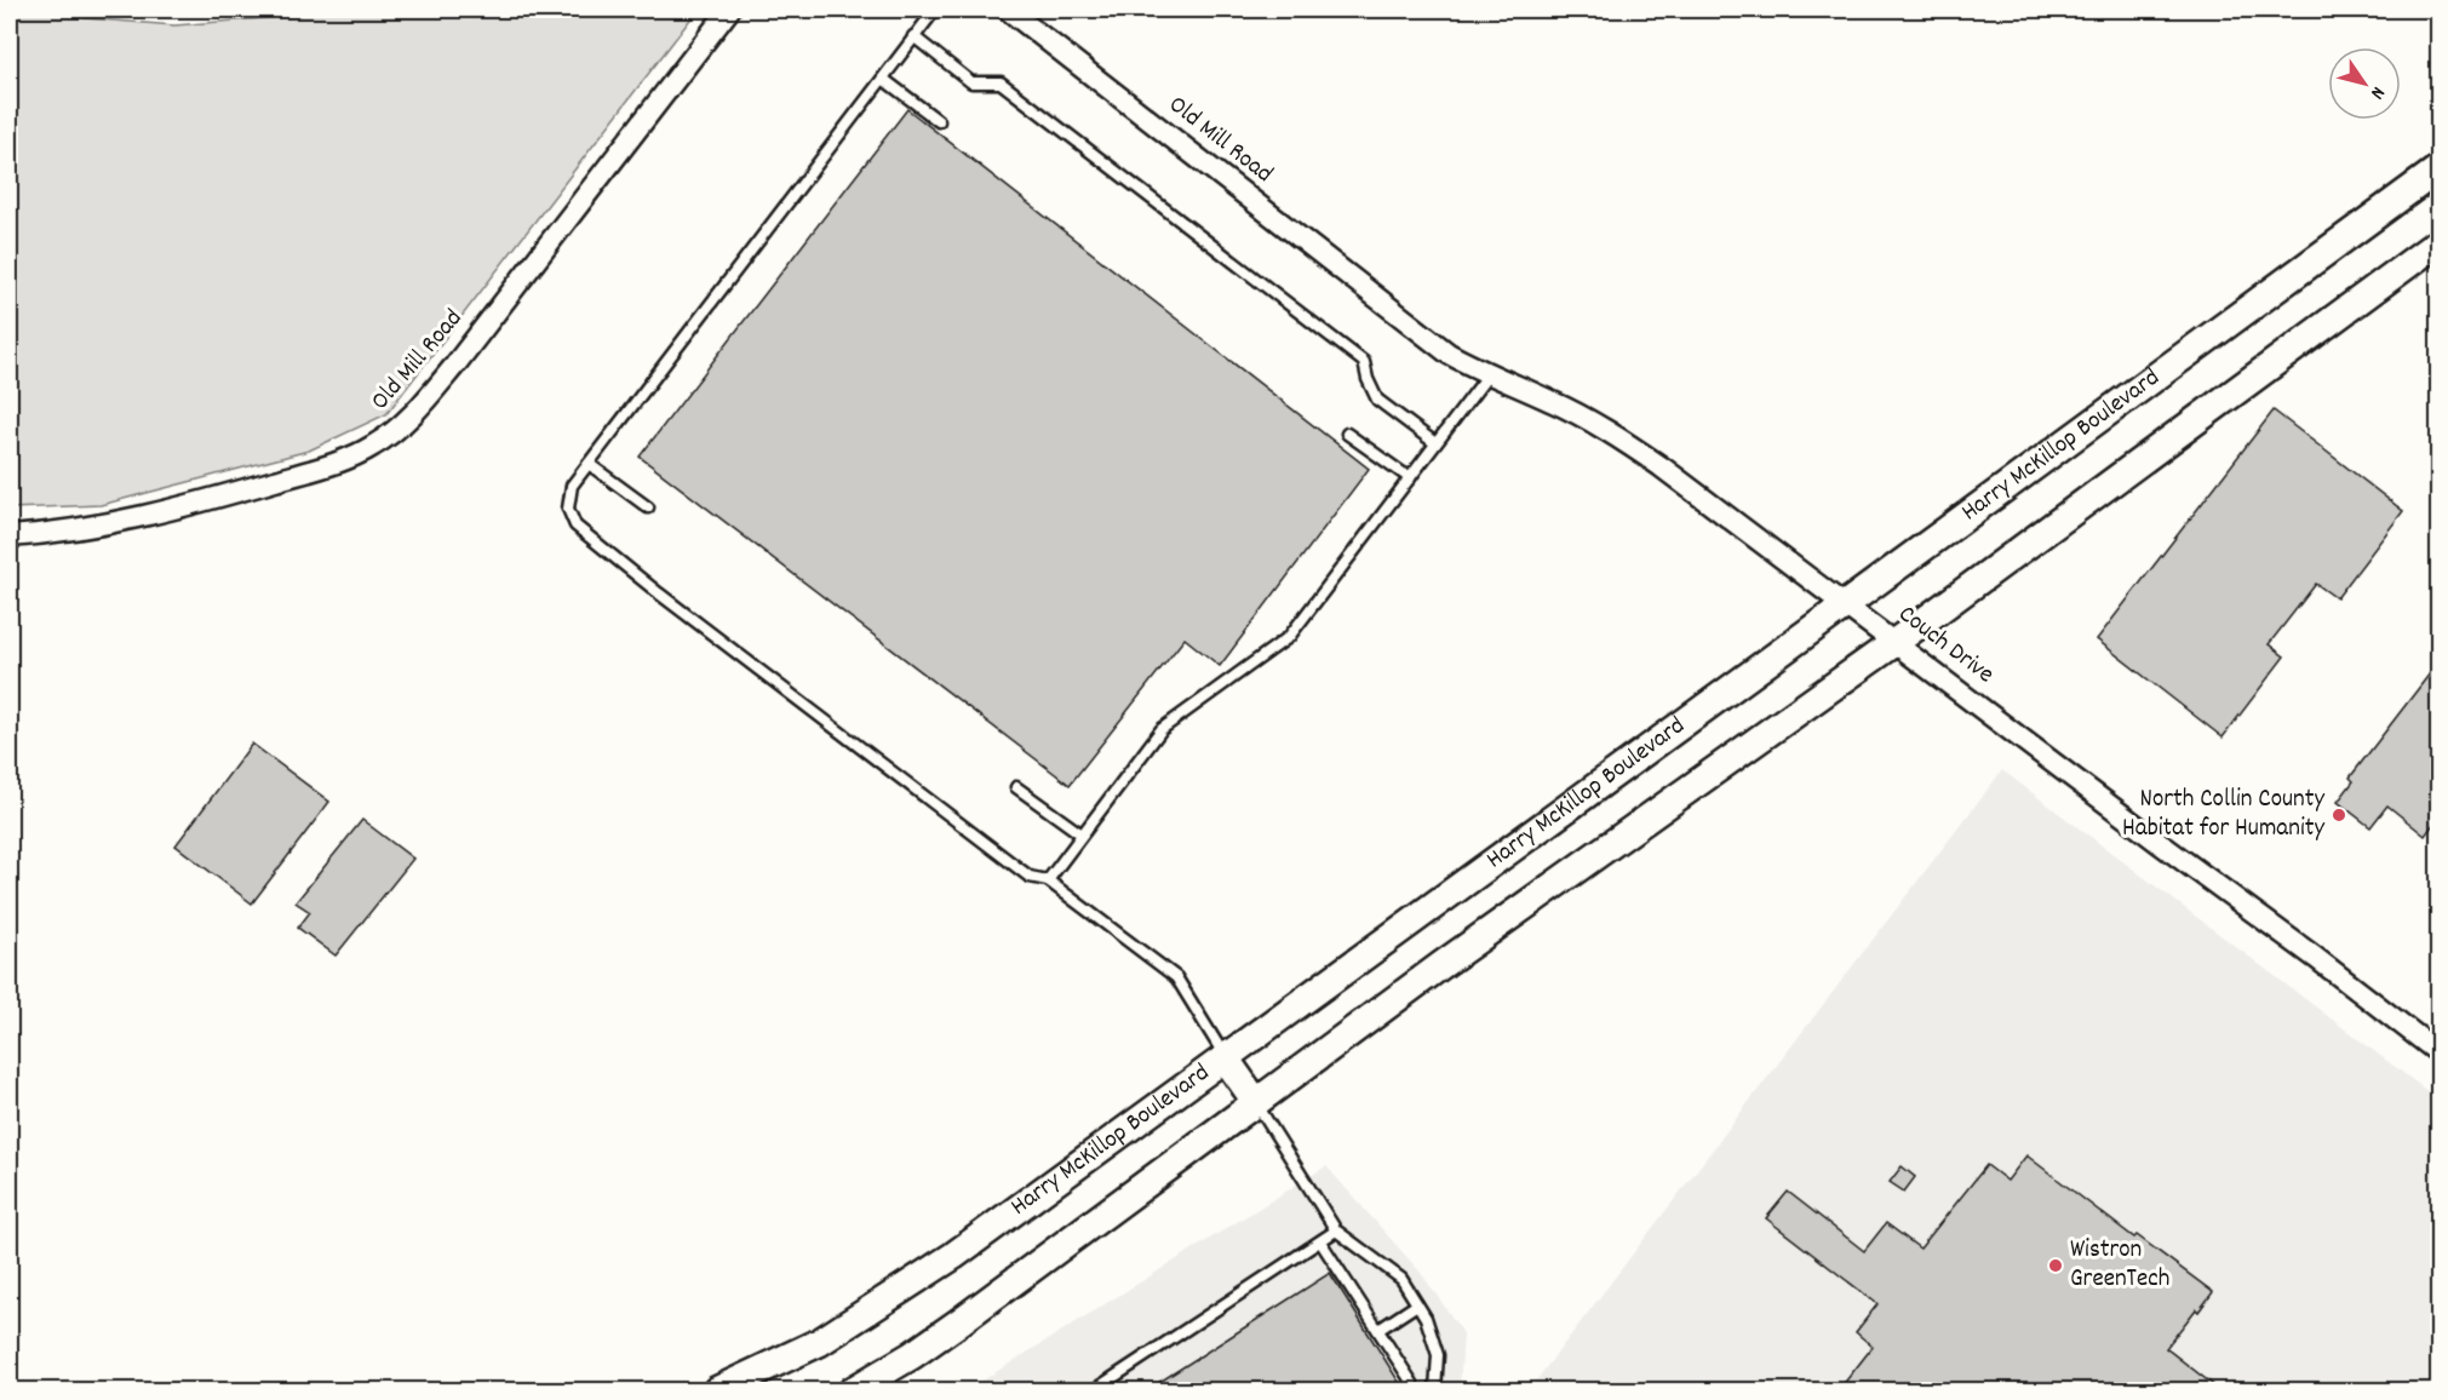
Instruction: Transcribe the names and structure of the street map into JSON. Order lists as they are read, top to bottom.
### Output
{
  "streets": {
    "main road": ["Harry McKillop Boulevard"],
    "street": ["Old Mill Road", "Couch Drive"]
  },
  "crossings": [
    ["Old Mill Road", "Couch Drive"],
    ["Harry McKillop Boulevard", "Couch Drive"]
  ],
  "places": ["North Collin County Habitat for Humanity", "Wistron GreenTech"],
  "north": "bottom right"
}
